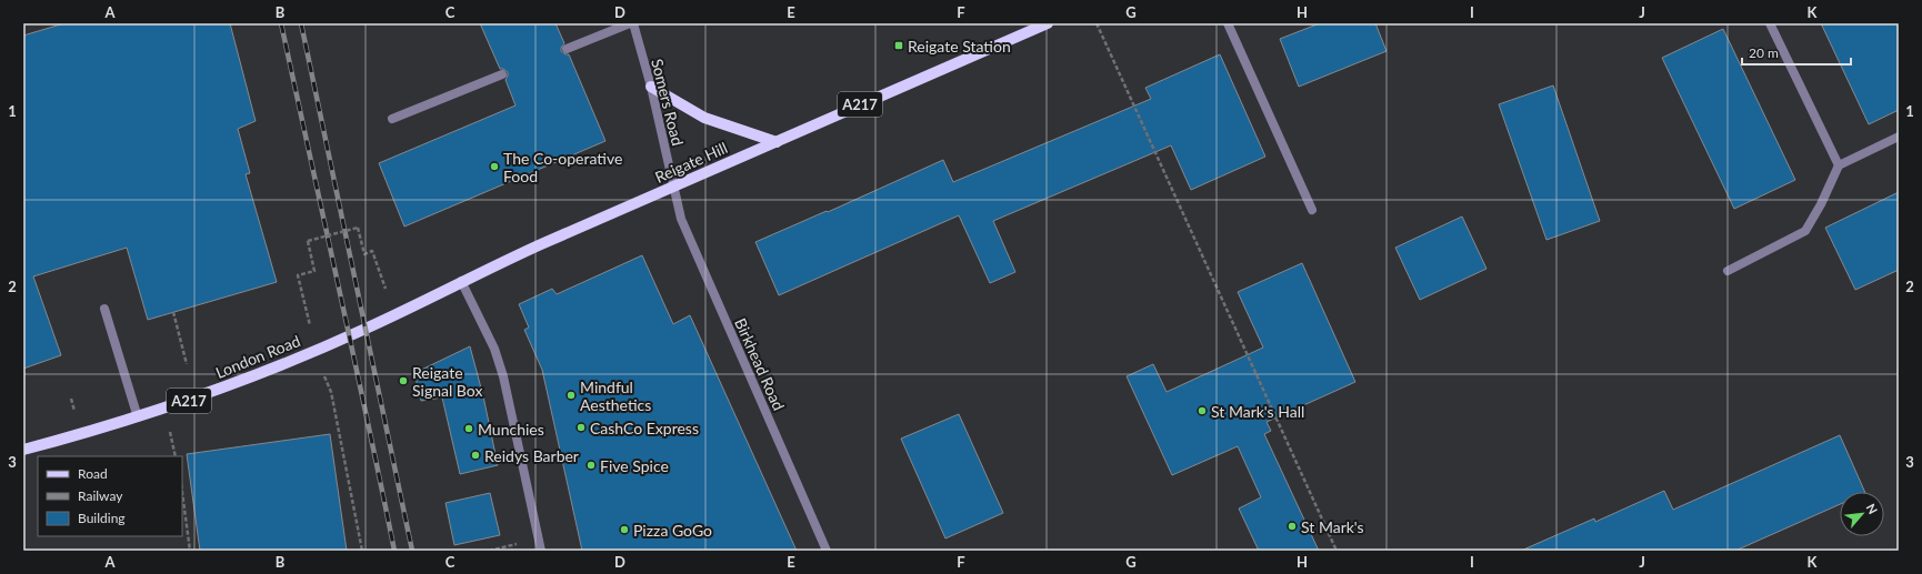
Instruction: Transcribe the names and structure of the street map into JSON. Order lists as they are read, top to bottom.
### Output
{
  "streets": {
    "main road": ["A217", "Reigate Hill", "London Road"],
    "street": ["Somers Road", "Birkhead Road"]
  },
  "crossings": [
    ["Somers Road", "Reigate Hill"],
    ["Somers Road", "Birkhead Road"],
    ["Reigate Hill", "London Road"],
    ["Reigate Hill", "Birkhead Road"]
  ],
  "places": {
    "transit": ["Reigate Station"],
    "other": [
      "The Co-operative Food",
      "Reigate Signal Box",
      "Mindful Aesthetics",
      "St Mark's Hall",
      "CashCo Express",
      "Munchies",
      "Reidys Barber",
      "Five Spice",
      "St Mark's",
      "Pizza GoGo"
    ]
  },
  "legend": ["Road", "Railway", "Building"],
  "scale_bar": "20 m",
  "north": "top right",
  "grid": {
    "columns": [
      "A",
      "B",
      "C",
      "D",
      "E",
      "F",
      "G",
      "H",
      "I",
      "J",
      "K"
    ],
    "rows": ["1", "2", "3"]
  }
}
